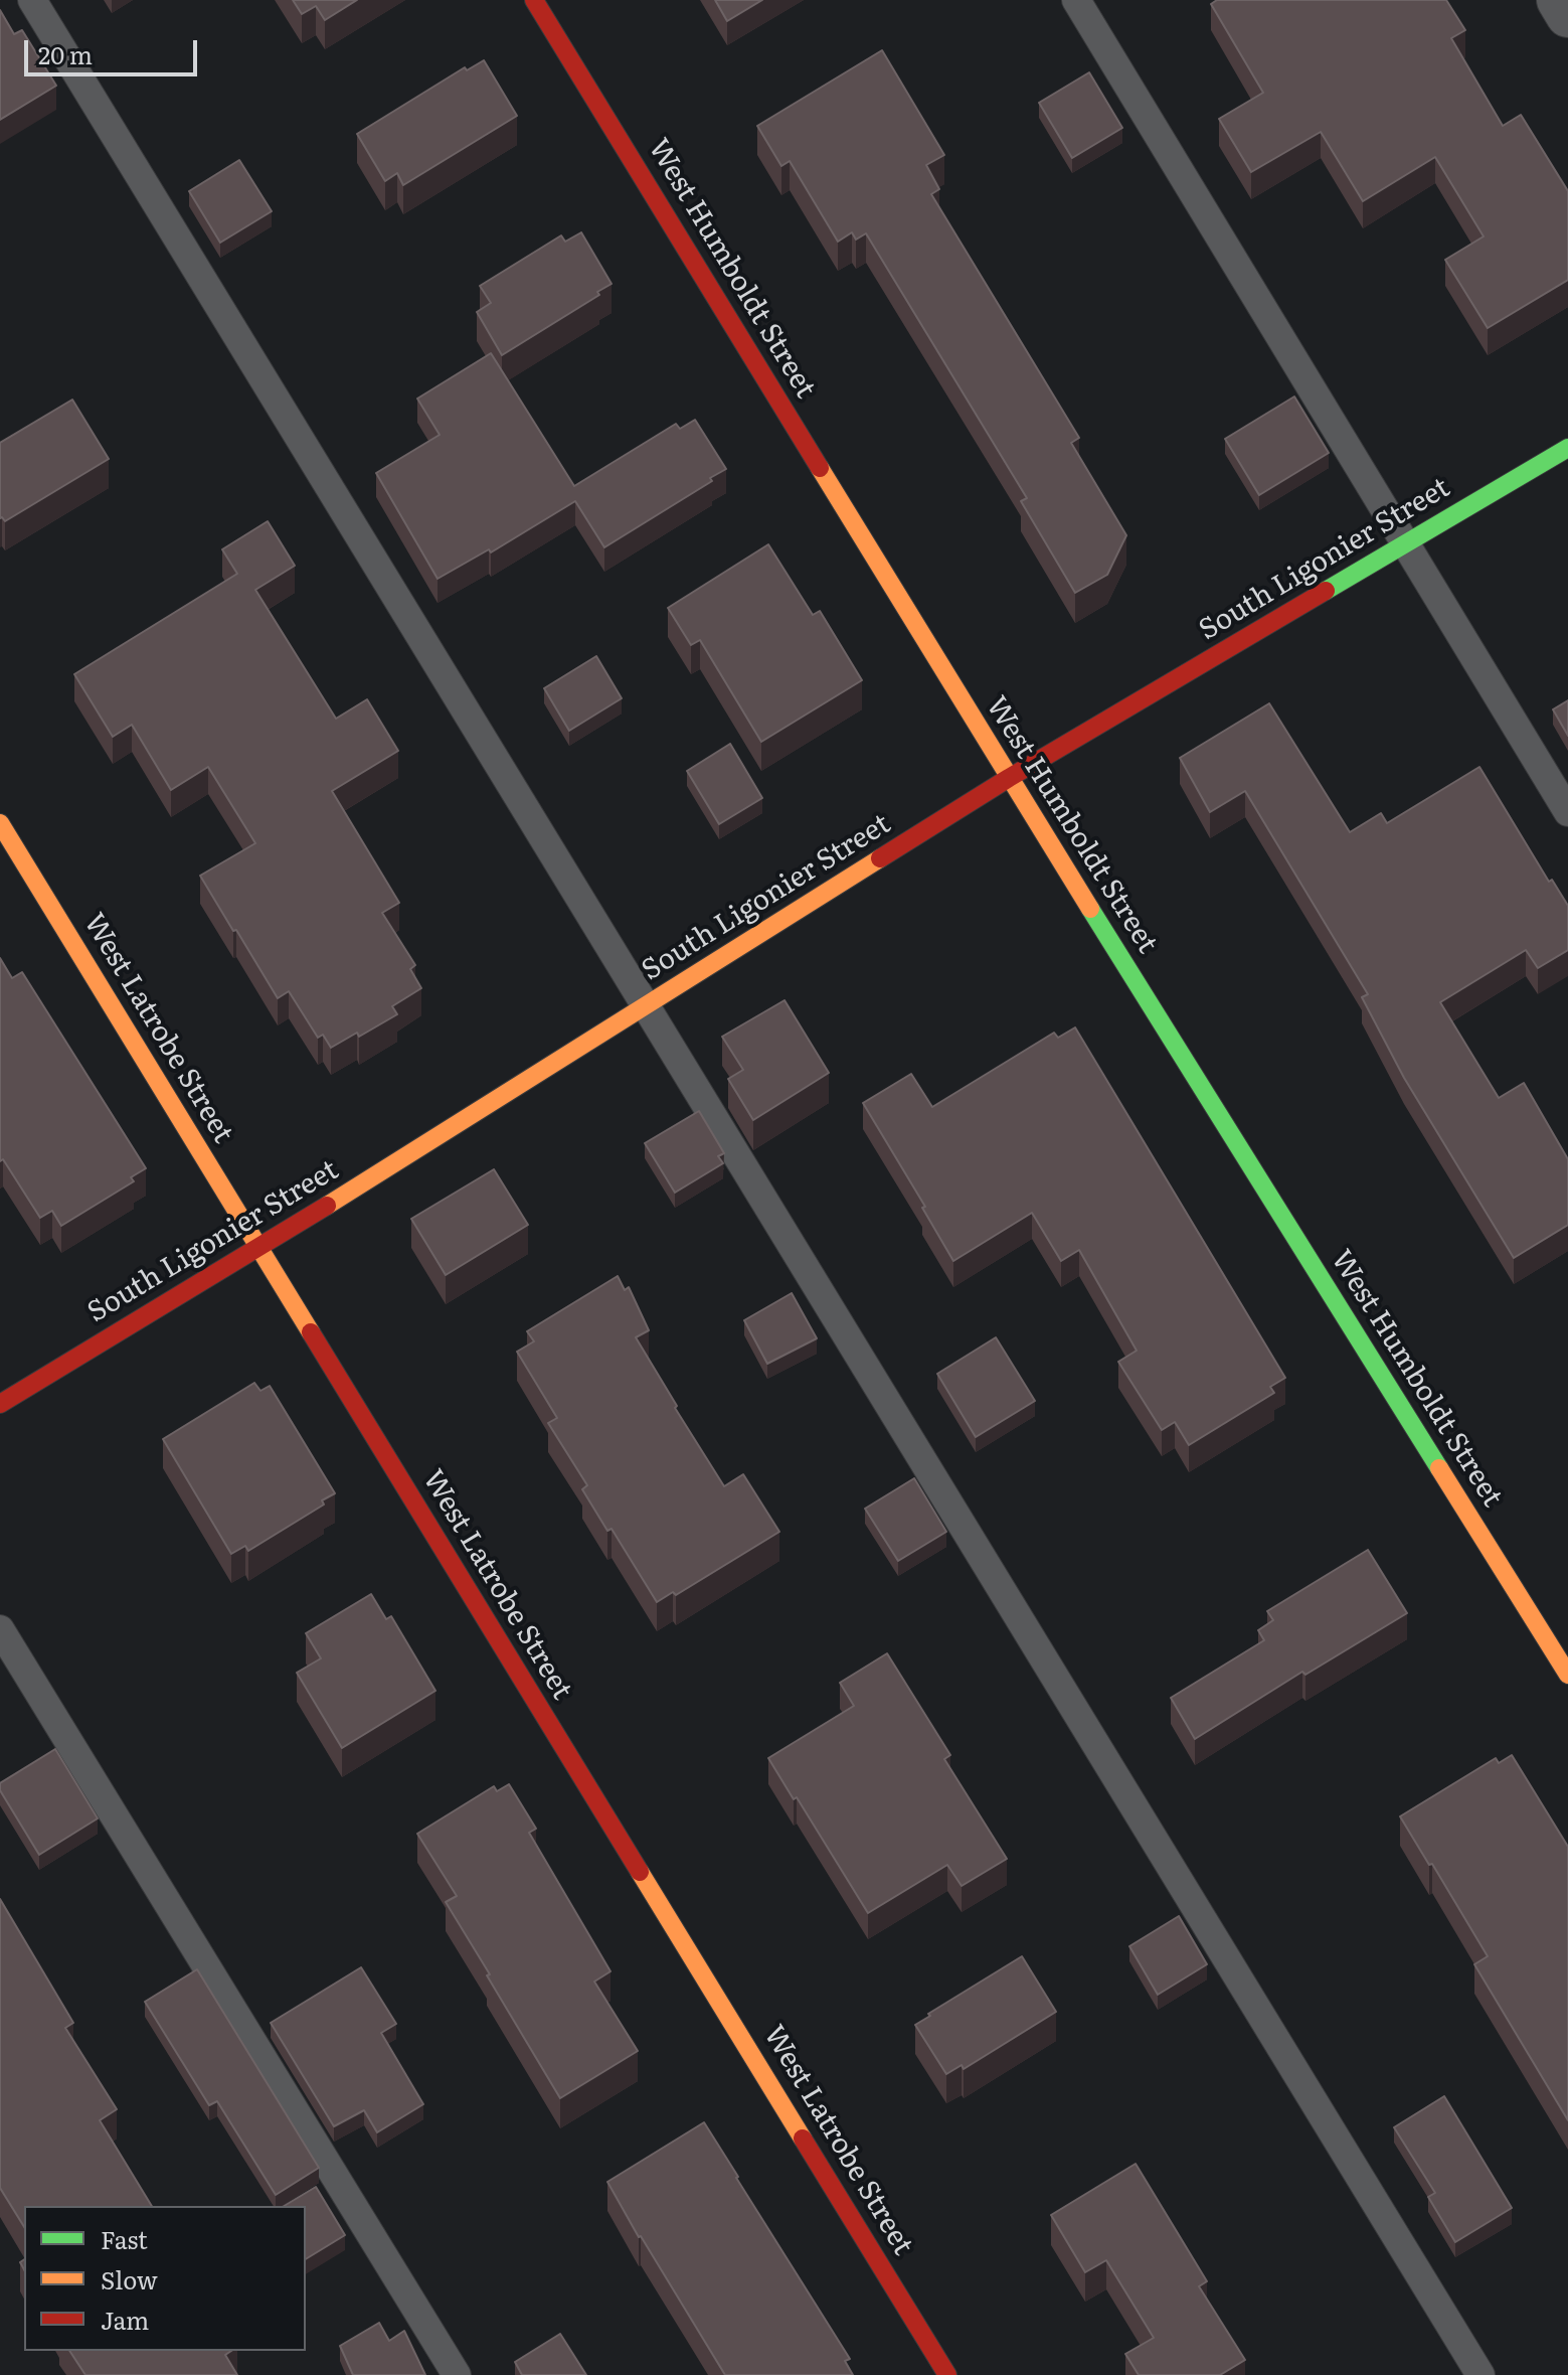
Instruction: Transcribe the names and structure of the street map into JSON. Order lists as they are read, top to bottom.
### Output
{
  "streets": {
    "street": ["West Humboldt Street", "South Ligonier Street", "West Latrobe Street"]
  },
  "crossings": [
    ["West Humboldt Street", "South Ligonier Street"],
    ["South Ligonier Street", "West Latrobe Street"]
  ],
  "legend": ["Fast", "Slow", "Jam"],
  "scale_bar": "20 m"
}
